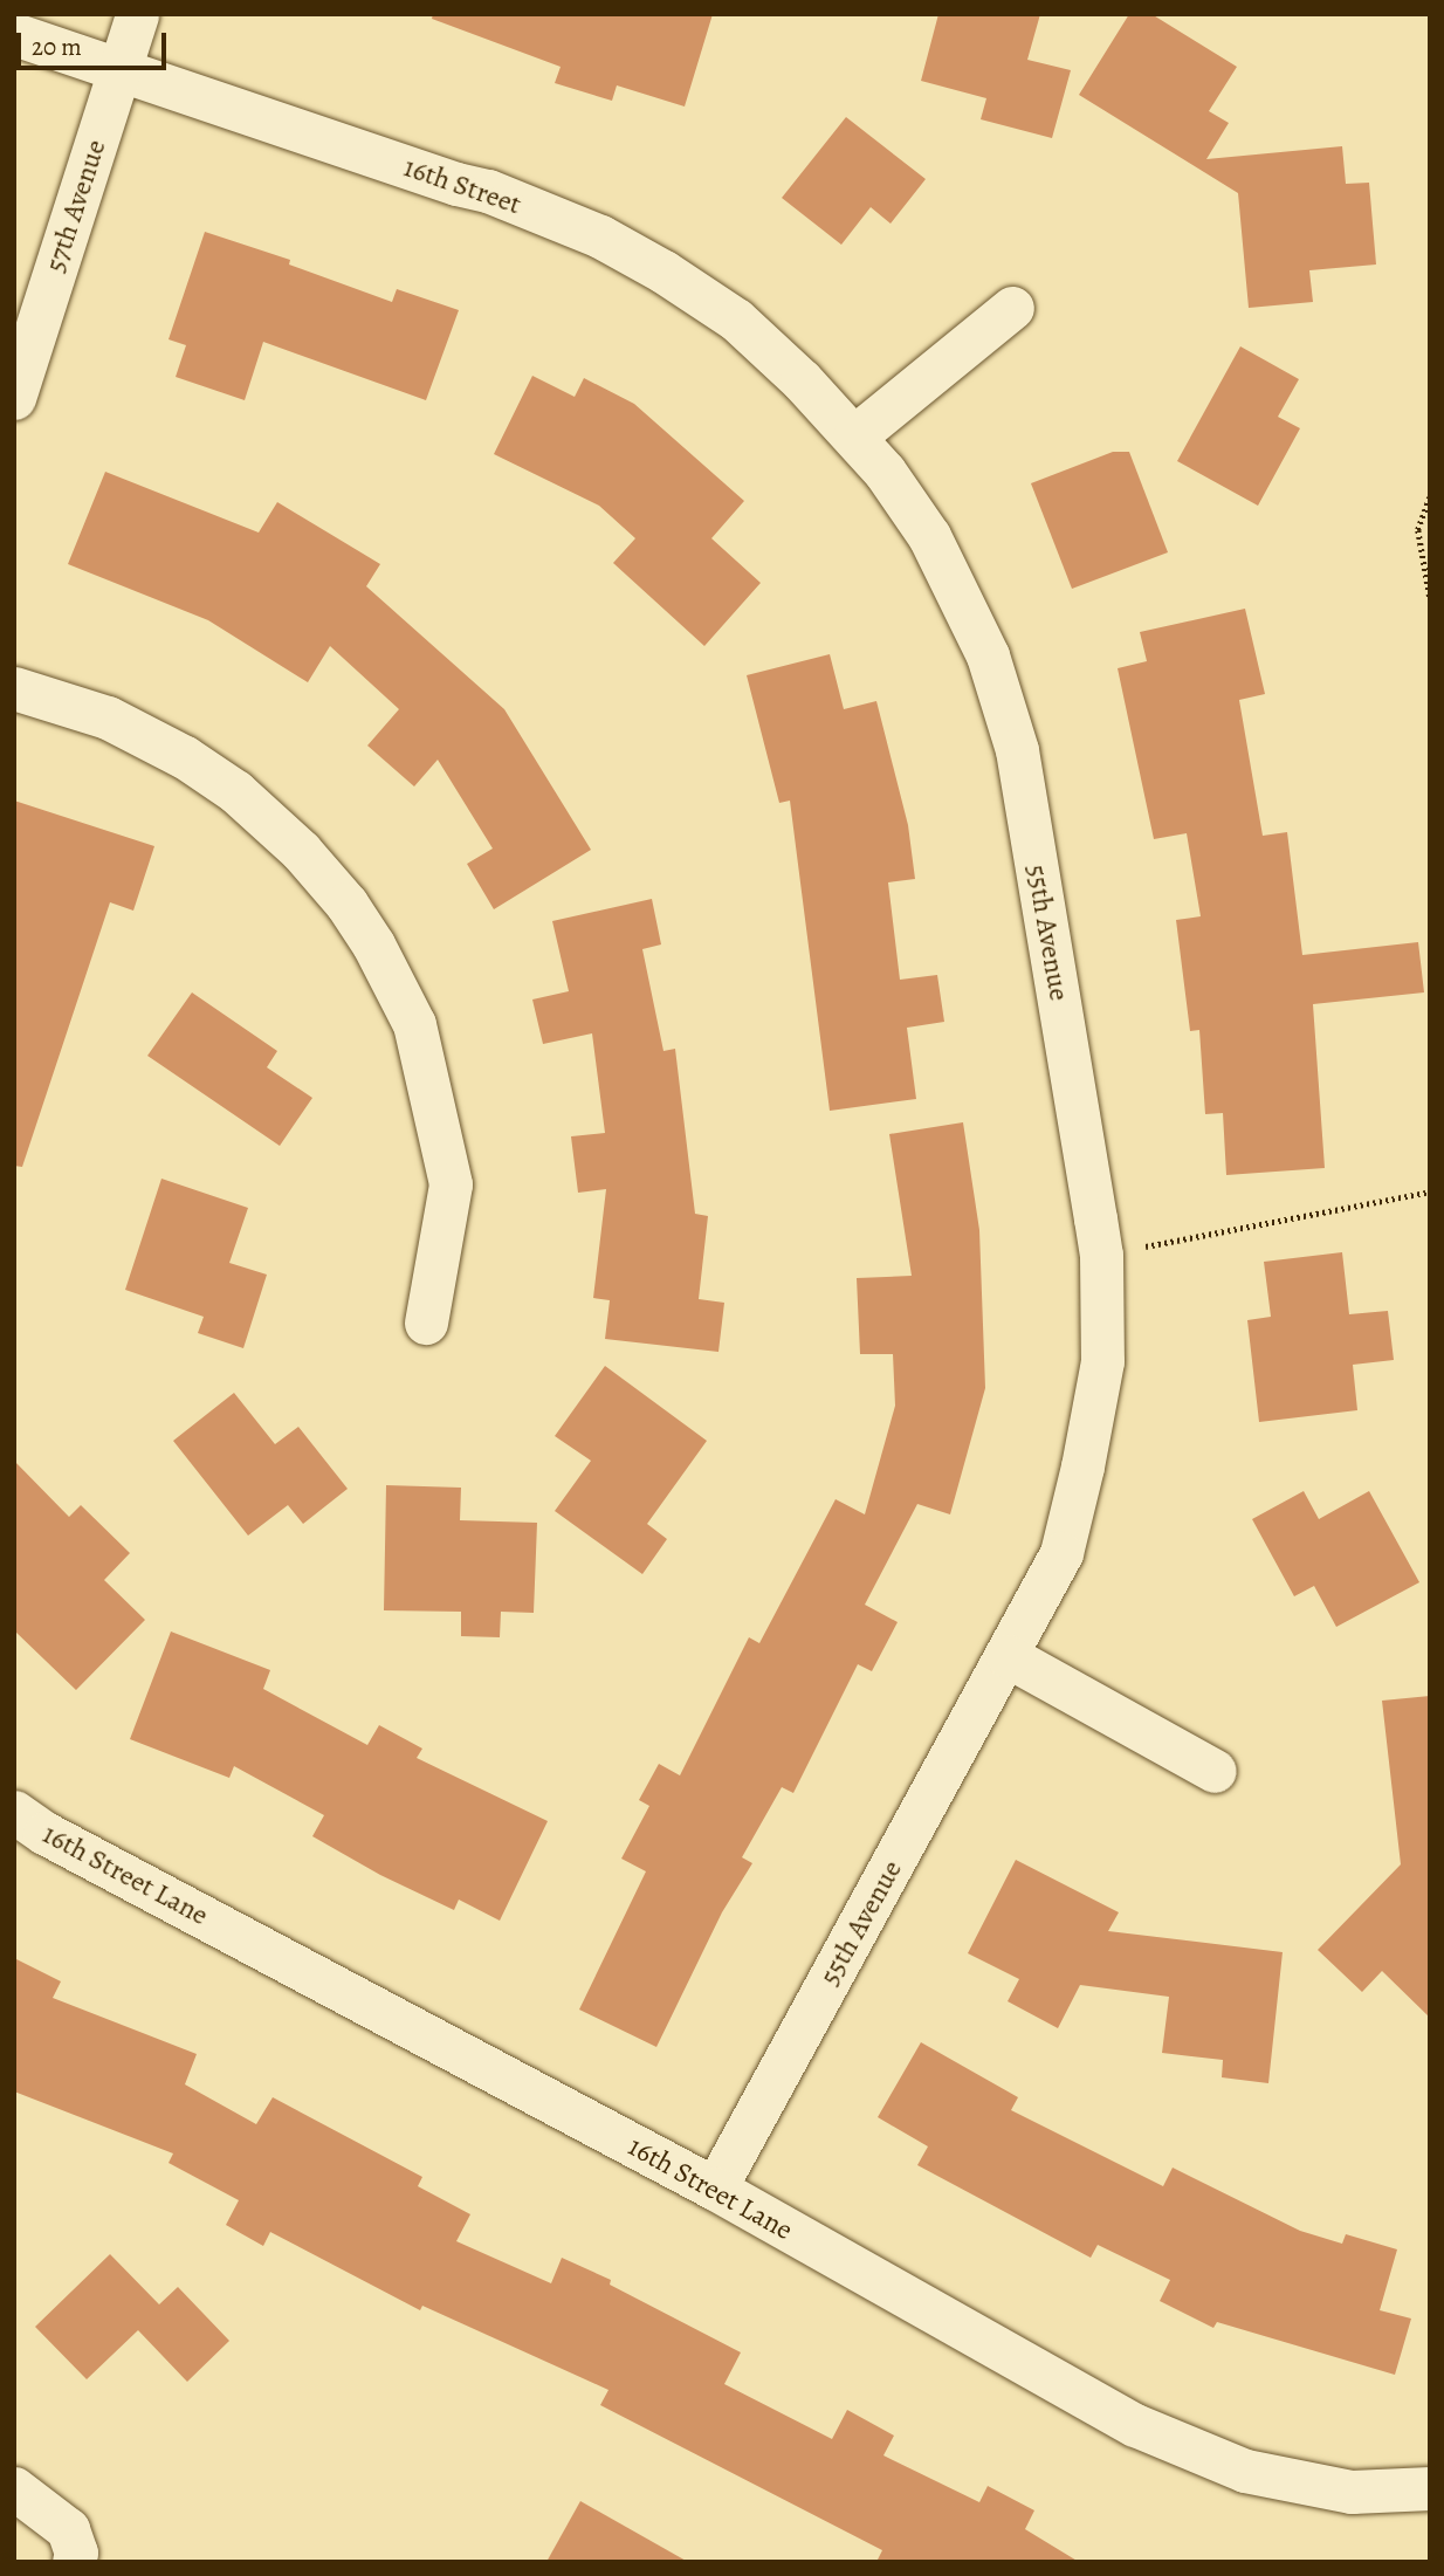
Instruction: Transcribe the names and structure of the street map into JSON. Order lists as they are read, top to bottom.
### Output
{
  "streets": {
    "street": [
      "16th Street",
      "57th Avenue",
      "55th Avenue",
      "16th Street Lane"
    ]
  },
  "crossings": [
    ["16th Street", "57th Avenue"],
    ["16th Street", "55th Avenue"],
    ["55th Avenue", "16th Street Lane"]
  ],
  "scale_bar": "20 m"
}
